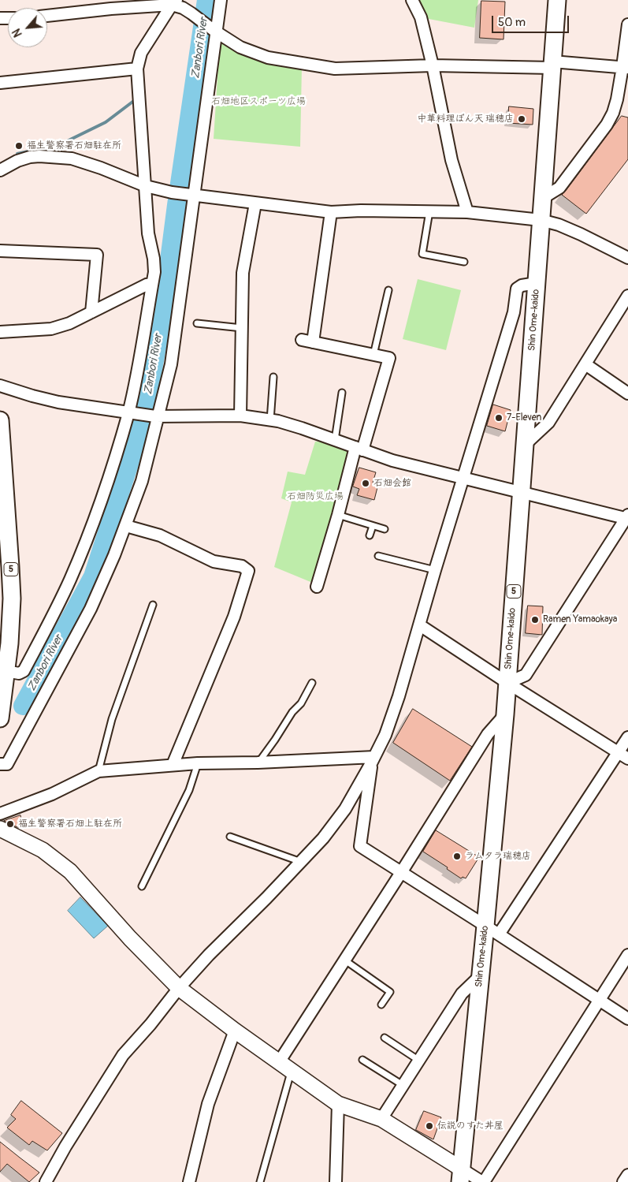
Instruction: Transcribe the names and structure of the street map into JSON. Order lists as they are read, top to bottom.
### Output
{
  "streets": {
    "main road": ["Shin Ome-kaido", "5"]
  },
  "water": ["Zanbori River"],
  "parks": ["石畑地区スポーツ広場", "石畑防災広場"],
  "places": [
    "中華料理ぼん天 瑞穂店",
    "福生警察署石畑駐在所",
    "7-Eleven",
    "石畑会館",
    "Ramen Yamaokaya",
    "福生警察署石畑上駐在所",
    "ラムタラ瑞穂店",
    "伝説のすた丼屋"
  ],
  "scale_bar": "50 m",
  "north": "bottom left"
}
